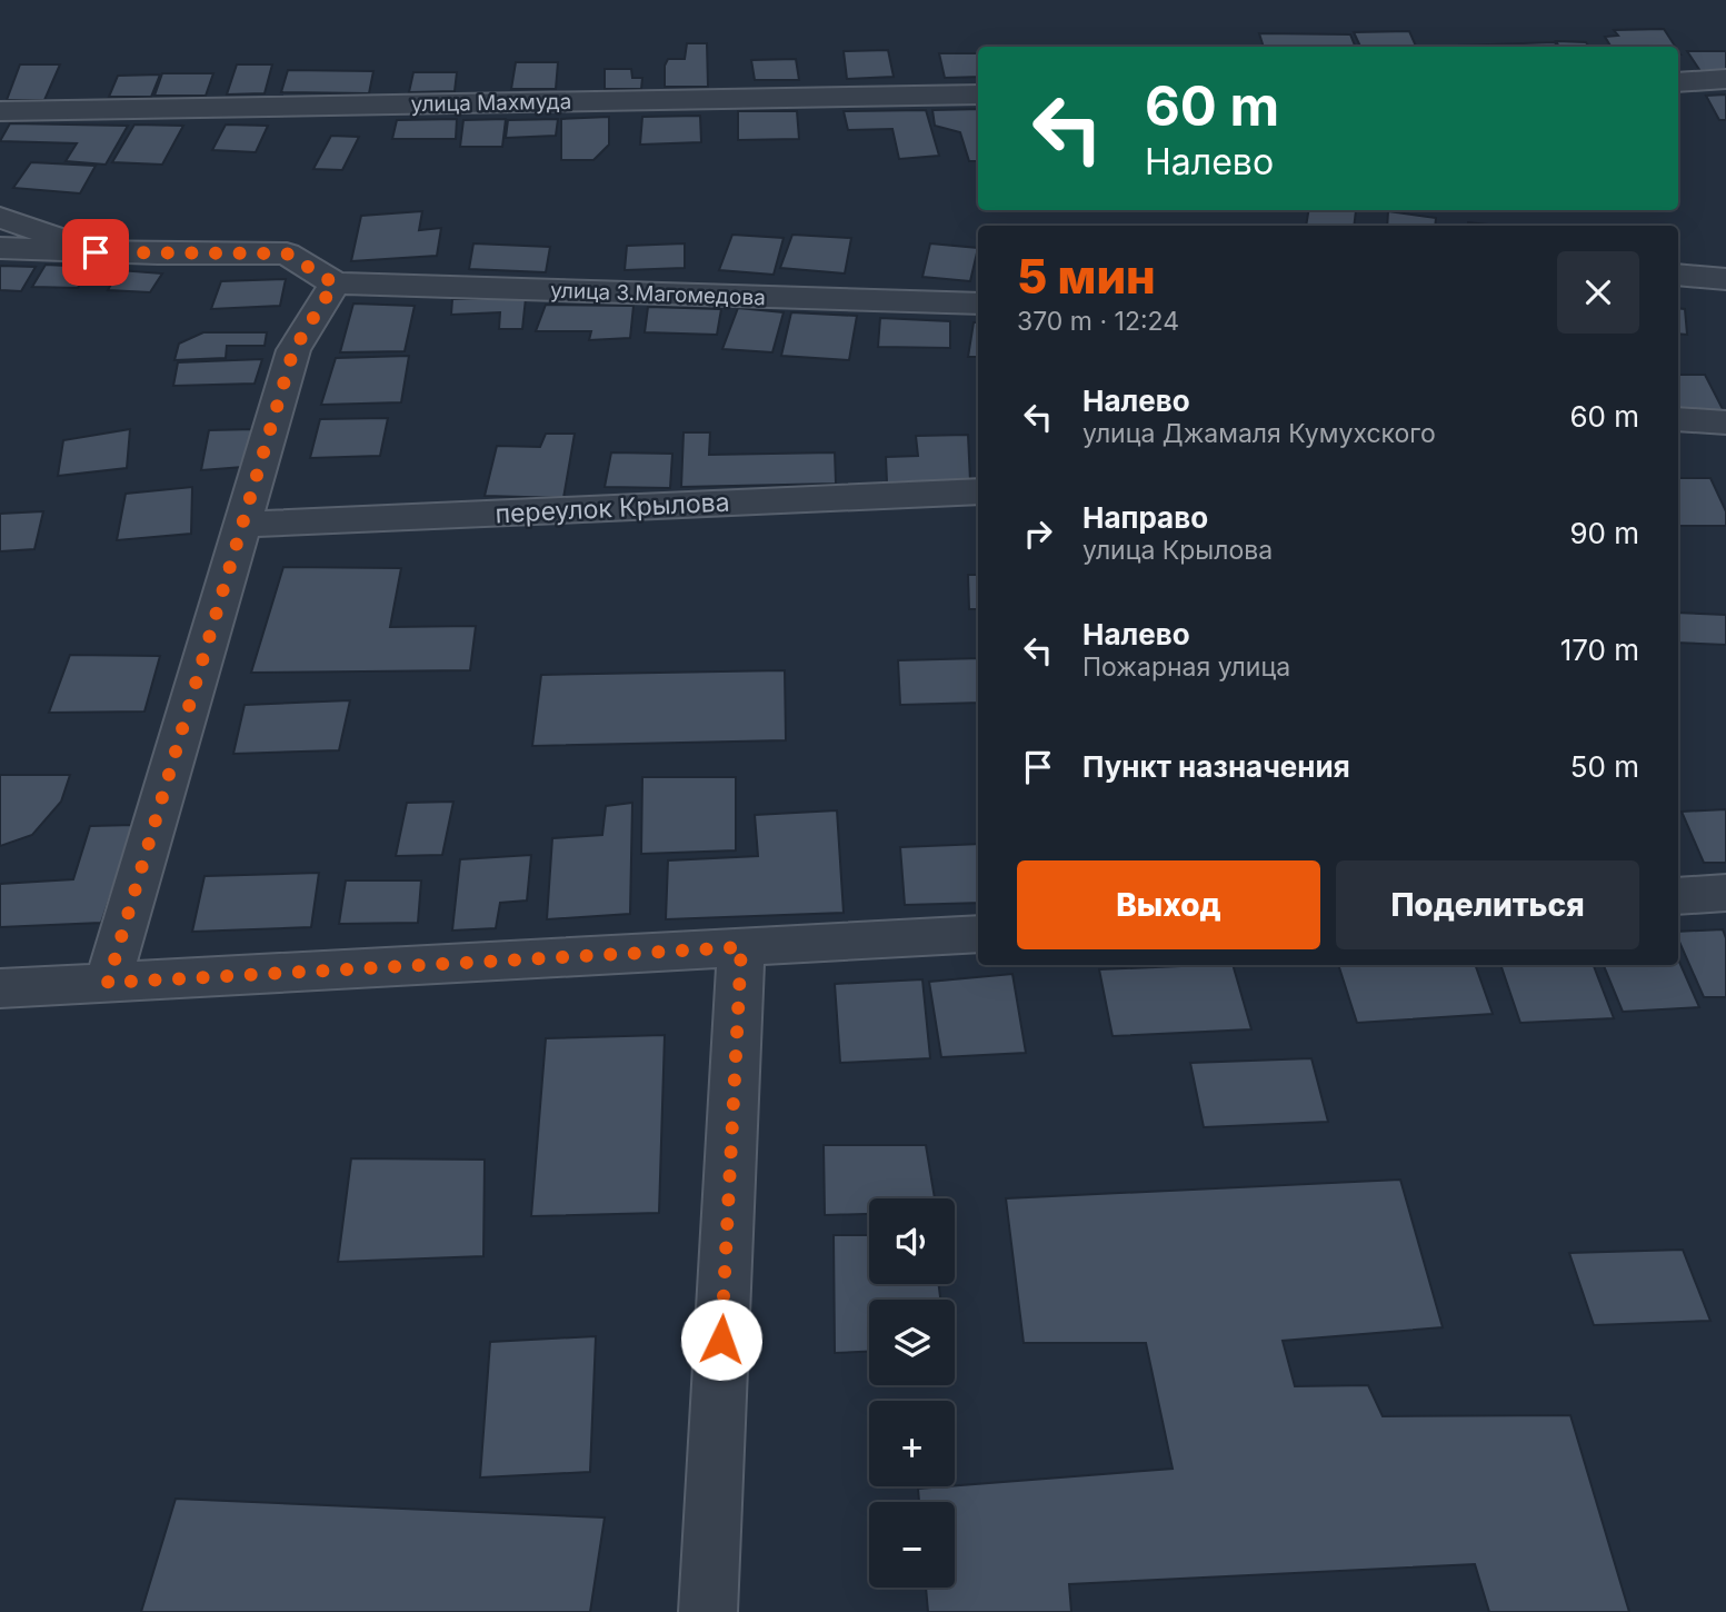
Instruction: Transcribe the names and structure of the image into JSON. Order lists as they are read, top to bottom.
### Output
{
  "streets": {
    "street": ["улица Махмуда", "улица З.Магомедова", "переулок Крылова"]
  },
  "page": {
    "turn": ["60 m", "Налево"],
    "heading": ["5 мин", "370 m · 12:24"],
    "list": [
      {
        "name": "Налево",
        "note": "улица Джамаля Кумухского",
        "value": "60 m"
      },
      {
        "name": "Направо",
        "note": "улица Крылова",
        "value": "90 m"
      },
      {
        "name": "Налево",
        "note": "Пожарная улица",
        "value": "170 m"
      },
      {
        "name": "Пункт назначения",
        "value": "50 m"
      }
    ],
    "buttons": ["Выход", "Поделиться"],
    "map_buttons": ["+", "−"]
  }
}
